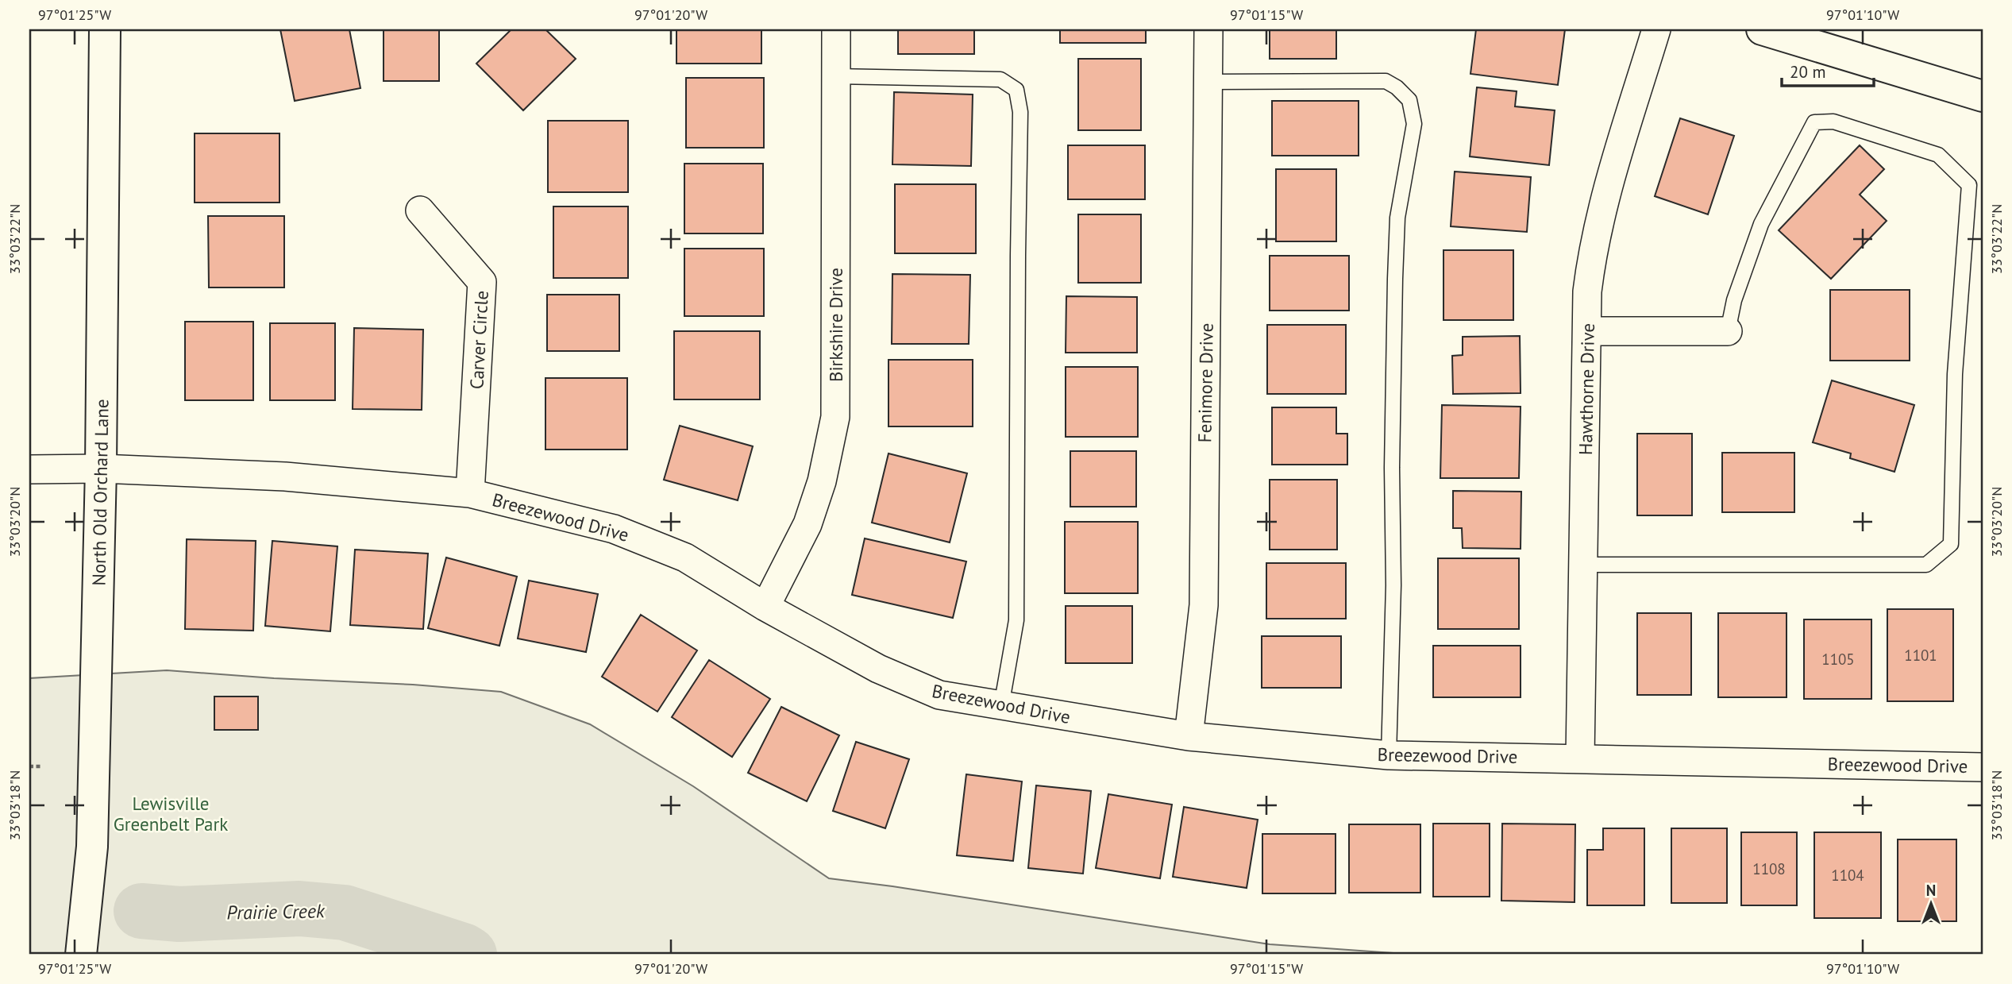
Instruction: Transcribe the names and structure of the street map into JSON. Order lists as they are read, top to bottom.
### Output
{
  "streets": {
    "street": [
      "Birkshire Drive",
      "Carver Circle",
      "Fenimore Drive",
      "Hawthorne Drive",
      "North Old Orchard Lane",
      "Breezewood Drive"
    ]
  },
  "crossings": [
    ["Birkshire Drive", "Breezewood Drive"],
    ["Carver Circle", "Breezewood Drive"],
    ["Fenimore Drive", "Breezewood Drive"],
    ["Hawthorne Drive", "Breezewood Drive"],
    ["North Old Orchard Lane", "Breezewood Drive"]
  ],
  "water": ["Prairie Creek"],
  "parks": ["Lewisville Greenbelt Park"],
  "house_numbers": [
    "1101",
    "1105",
    "1108",
    "1104"
  ],
  "scale_bar": "20 m",
  "north": "top",
  "coordinates": [
    "97°01'25\"W",
    "97°01'20\"W",
    "97°01'15\"W",
    "97°01'10\"W",
    "33°03'22\"N",
    "33°03'20\"N",
    "33°03'18\"N"
  ]
}
